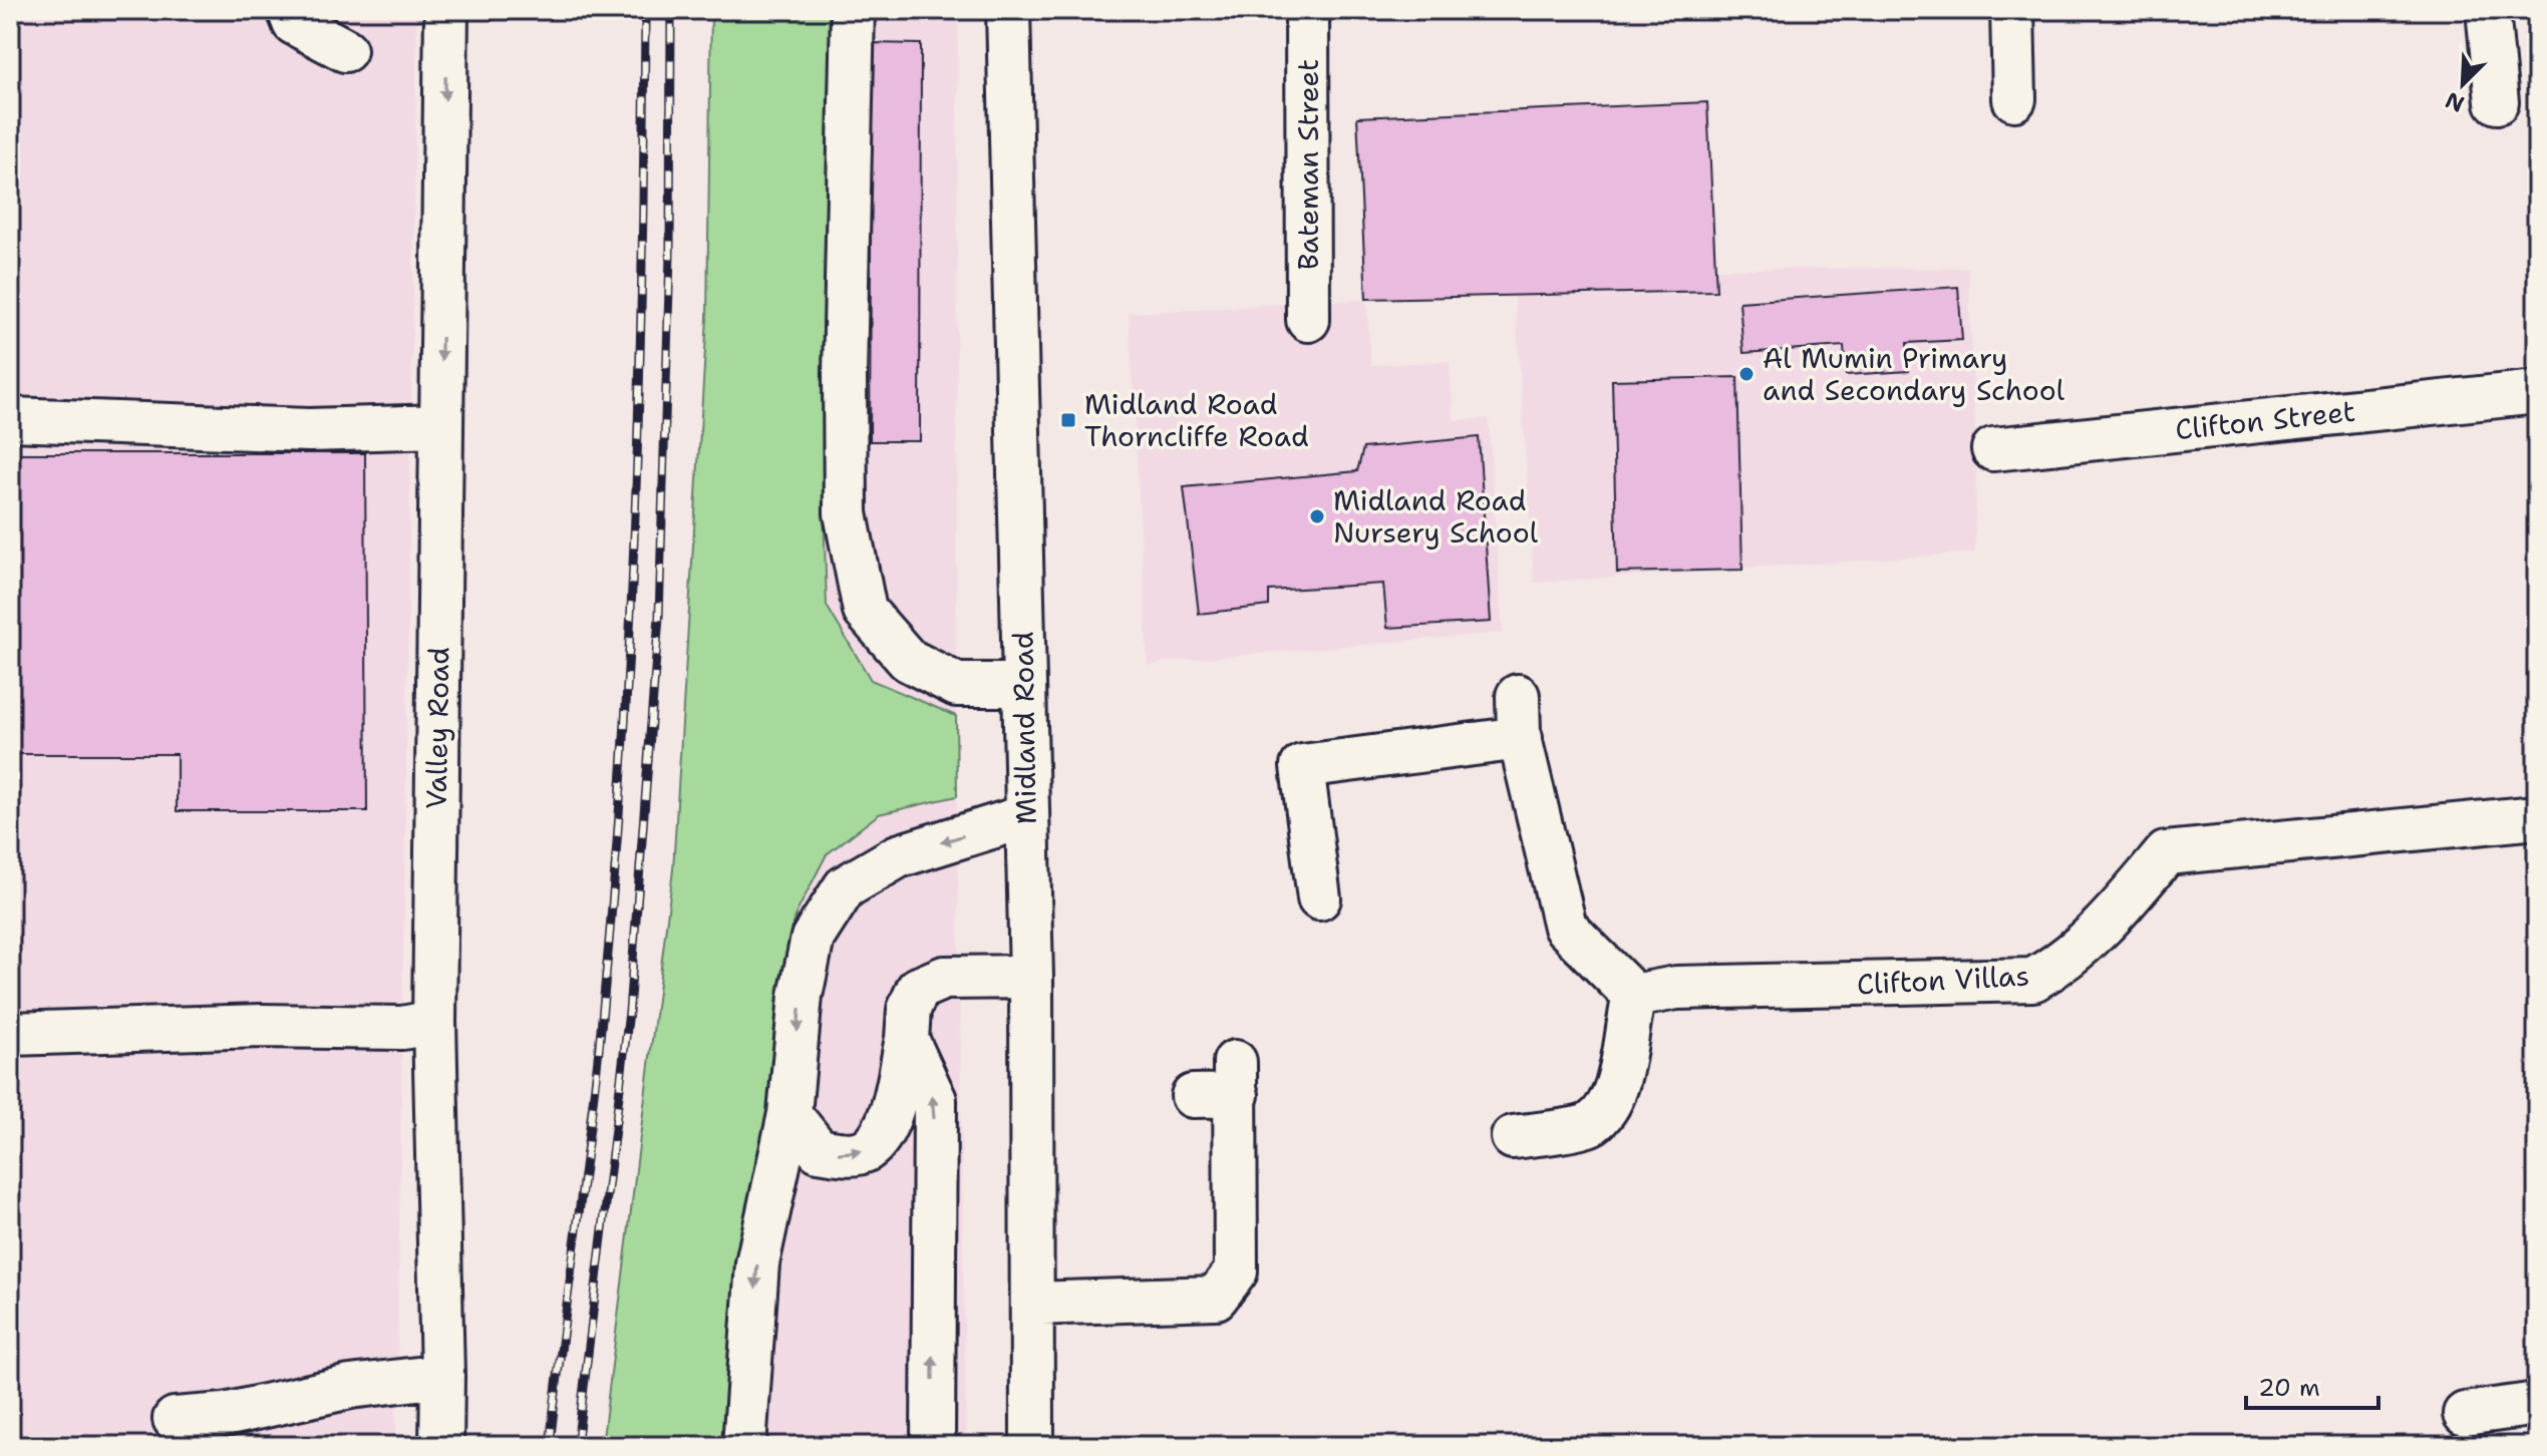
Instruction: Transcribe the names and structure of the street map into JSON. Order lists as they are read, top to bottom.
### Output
{
  "streets": {
    "street": [
      "Bateman Street",
      "Clifton Street",
      "Valley Road",
      "Midland Road",
      "Clifton Villas"
    ]
  },
  "places": {
    "other": ["Al Mumin Primary and Secondary School", "Midland Road Nursery School"],
    "transit": ["Midland Road Thorncliffe Road"]
  },
  "scale_bar": "20 m",
  "north": "bottom left"
}
